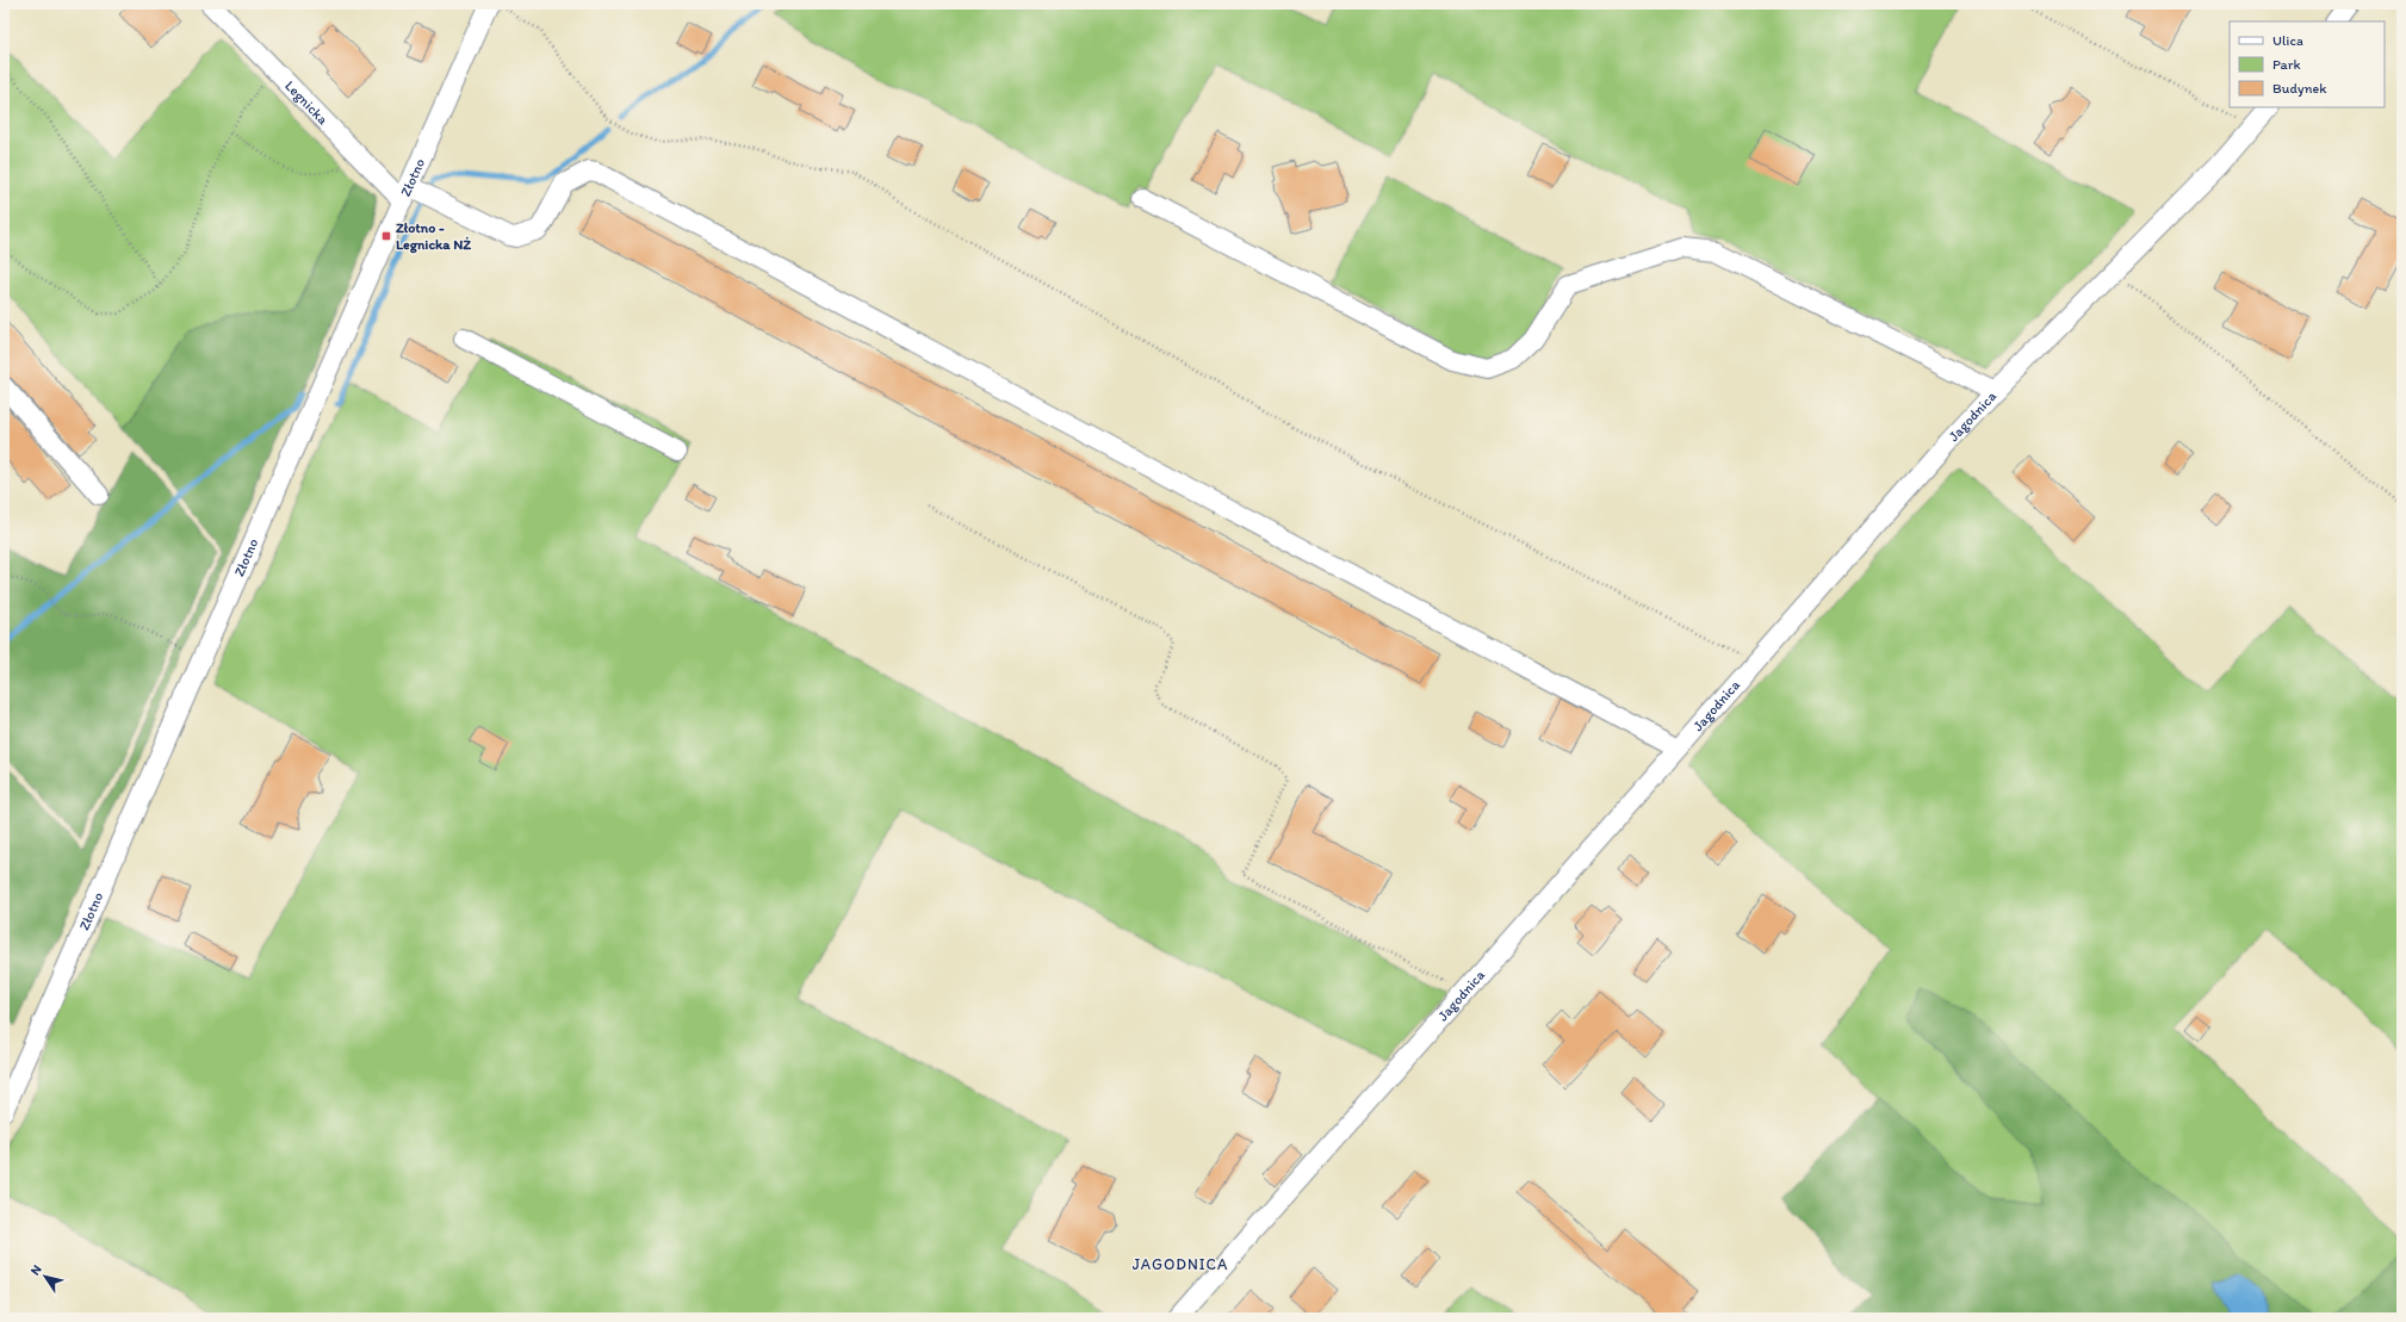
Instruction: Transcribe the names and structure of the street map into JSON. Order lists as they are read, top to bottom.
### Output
{
  "streets": {
    "street": ["Legnicka", "Złotno", "Jagodnica"]
  },
  "crossings": [
    ["Legnicka", "Złotno"],
    ["Legnicka", "Jagodnica"]
  ],
  "districts": ["JAGODNICA"],
  "places": {
    "transit": ["Złotno - Legnicka NŻ"]
  },
  "legend": ["Ulica", "Park", "Budynek"],
  "north": "top left"
}
